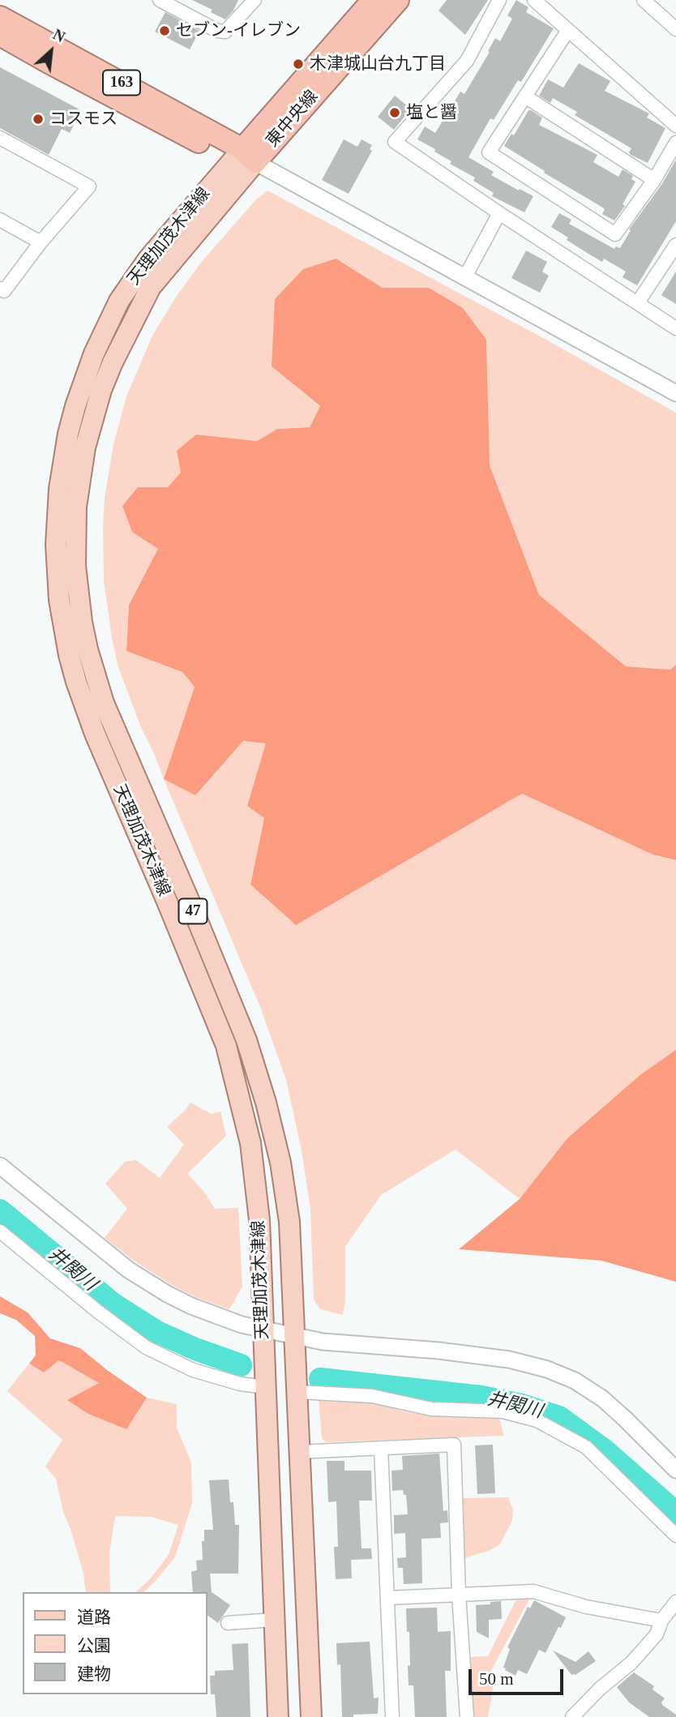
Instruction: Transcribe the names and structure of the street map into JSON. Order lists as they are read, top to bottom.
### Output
{
  "streets": {
    "highway": ["163", "東中央線"],
    "main road": ["天理加茂木津線", "47"]
  },
  "crossings": [
    ["163", "東中央線"],
    ["163", "天理加茂木津線"],
    ["東中央線", "天理加茂木津線"]
  ],
  "water": ["井関川"],
  "places": [
    "セブン-イレブン",
    "木津城山台九丁目",
    "塩と醤",
    "コスモス"
  ],
  "legend": ["道路", "公園", "建物"],
  "scale_bar": "50 m",
  "north": "top right"
}
